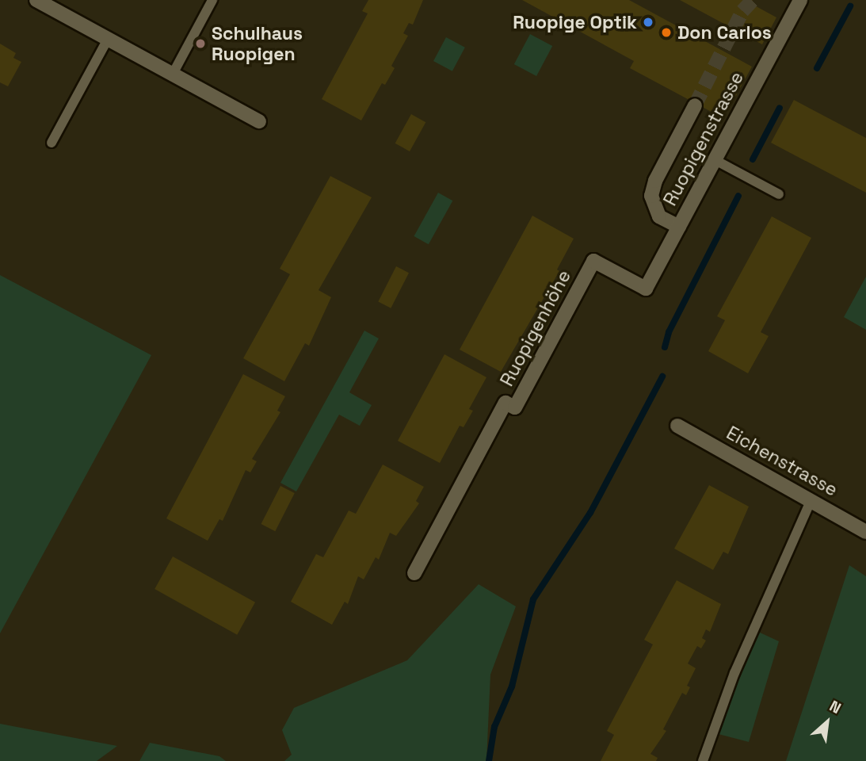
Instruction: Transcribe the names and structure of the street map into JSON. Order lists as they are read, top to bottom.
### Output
{
  "streets": {
    "street": ["Ruopigenstrasse", "Ruopigenhöhe", "Eichenstrasse"]
  },
  "crossings": [
    ["Ruopigenstrasse", "Ruopigenhöhe"]
  ],
  "places": ["Ruopige Optik", "Don Carlos", "Schulhaus Ruopigen"],
  "north": "top right"
}
